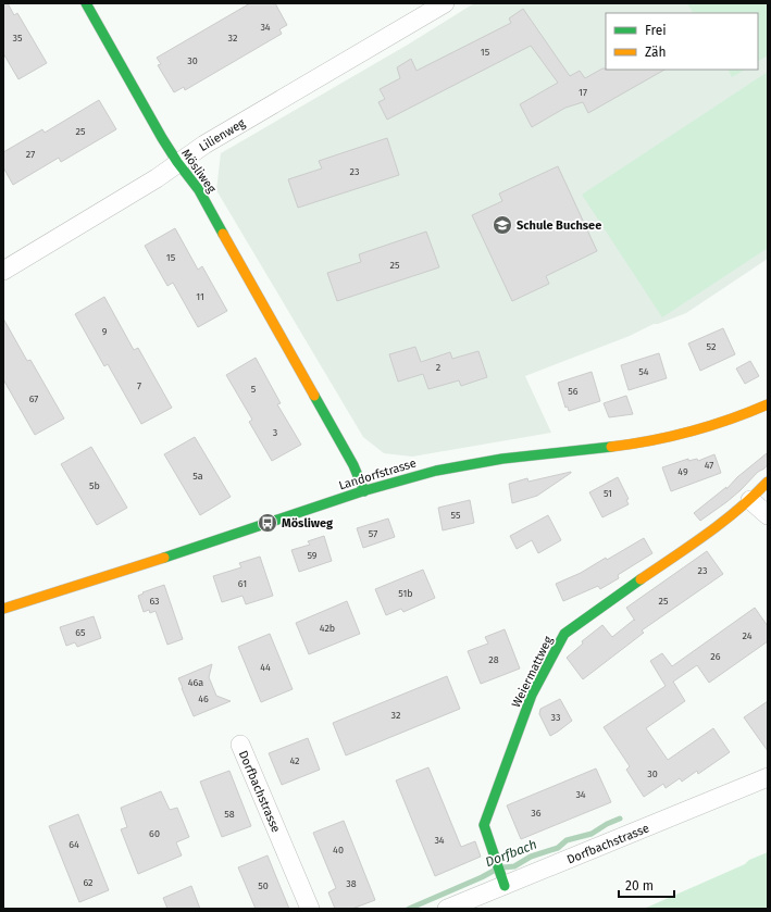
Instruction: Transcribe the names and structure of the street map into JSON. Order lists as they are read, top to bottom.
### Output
{
  "streets": {
    "street": [
      "Lilienweg",
      "Mösliweg",
      "Landorfstrasse",
      "Weiermattweg",
      "Dorfbachstrasse"
    ]
  },
  "crossings": [
    ["Lilienweg", "Mösliweg"],
    ["Mösliweg", "Landorfstrasse"],
    ["Weiermattweg", "Dorfbachstrasse"]
  ],
  "water": ["Dorfbach"],
  "places": {
    "school or university": ["Schule Buchsee"],
    "bus stop": ["Mösliweg"]
  },
  "house_numbers": [
    "34",
    "35",
    "32",
    "15",
    "30",
    "17",
    "25",
    "27",
    "23",
    "15",
    "25",
    "11",
    "9",
    "52",
    "2",
    "54",
    "7",
    "5",
    "56",
    "67",
    "3",
    "47",
    "49",
    "5a",
    "5b",
    "51",
    "55",
    "57",
    "59",
    "23",
    "61",
    "51b",
    "63",
    "25",
    "42b",
    "65",
    "24",
    "26",
    "28",
    "44",
    "46a",
    "46",
    "32",
    "33",
    "42",
    "30",
    "34",
    "36",
    "58",
    "60",
    "34",
    "64",
    "40",
    "62",
    "38",
    "50"
  ],
  "legend": ["Frei", "Zäh"],
  "scale_bar": "20 m"
}
